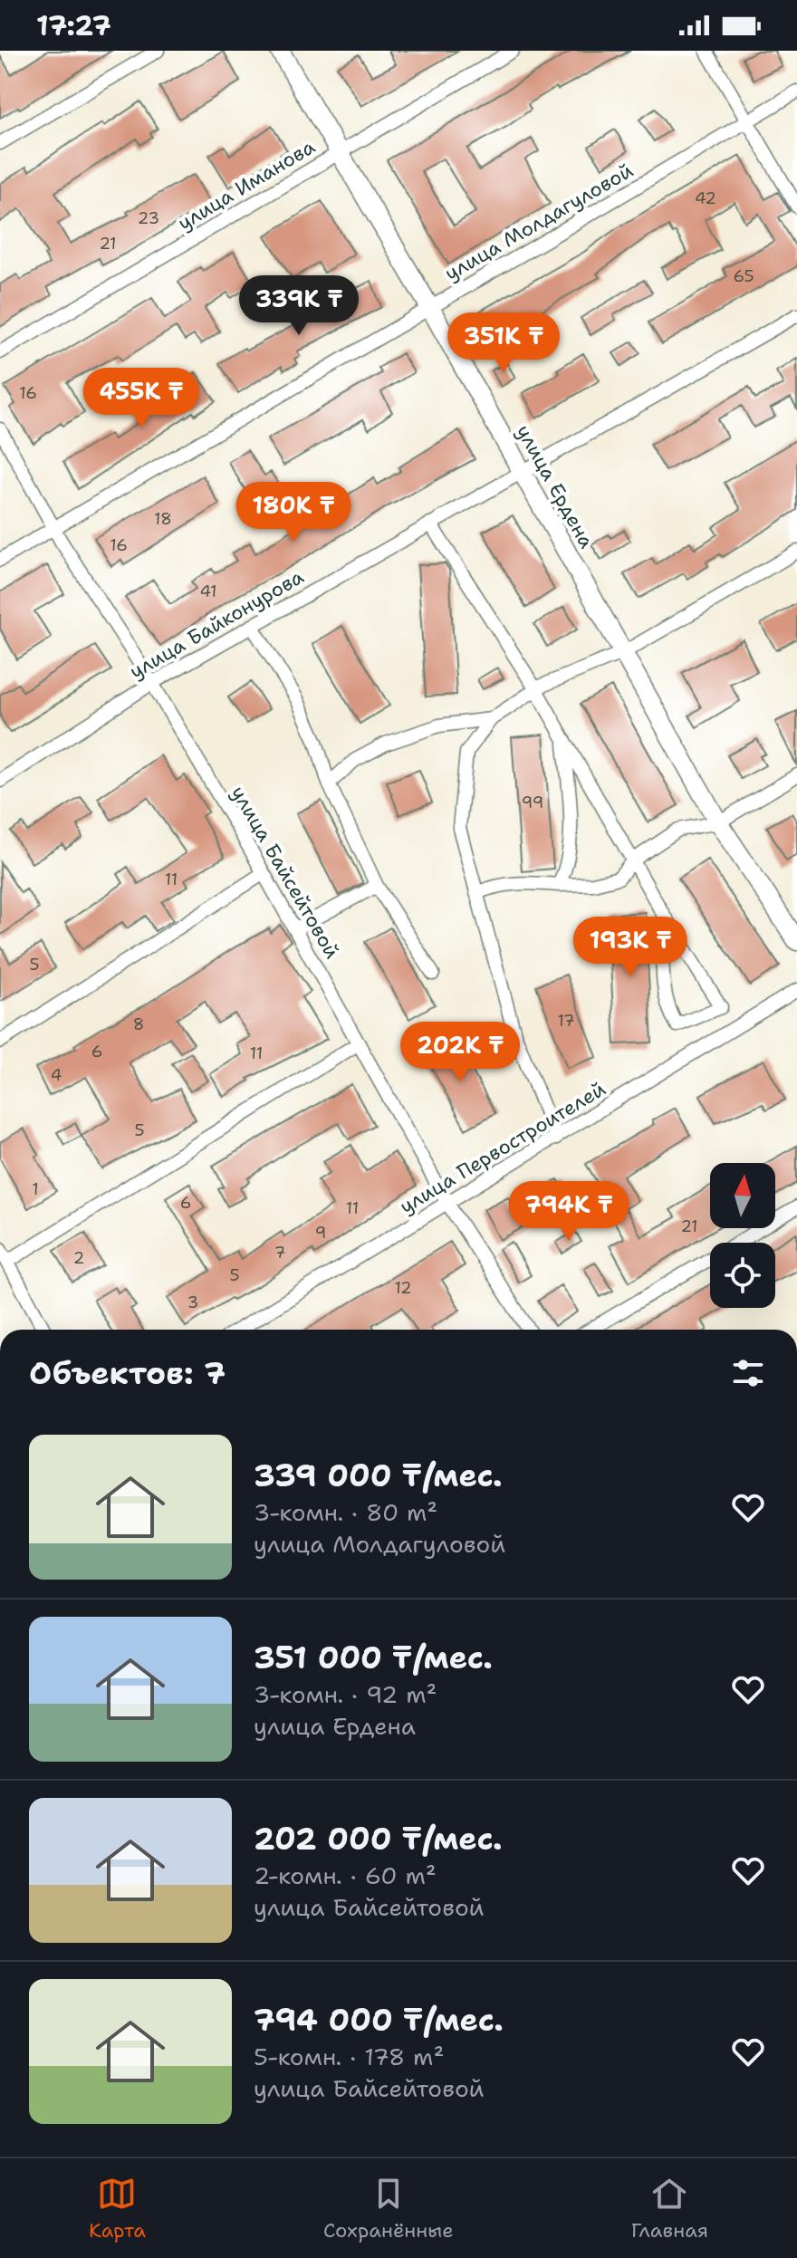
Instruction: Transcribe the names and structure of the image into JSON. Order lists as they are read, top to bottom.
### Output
{
  "streets": {
    "street": [
      "улица Иманова",
      "улица Молдагуловой",
      "улица Ердена",
      "улица Байконурова",
      "улица Байсейтовой",
      "улица Первостроителей"
    ]
  },
  "crossings": [
    ["улица Иманова", "улица Ердена"],
    ["улица Молдагуловой", "улица Ердена"],
    ["улица Молдагуловой", "улица Байсейтовой"],
    ["улица Ердена", "улица Байконурова"],
    ["улица Байконурова", "улица Байсейтовой"],
    ["улица Байсейтовой", "улица Первостроителей"]
  ],
  "house_numbers": [
    "42",
    "23",
    "21",
    "65",
    "16",
    "18",
    "16",
    "41",
    "99",
    "11",
    "5",
    "17",
    "8",
    "6",
    "11",
    "4",
    "5",
    "1",
    "6",
    "11",
    "21",
    "9",
    "7",
    "2",
    "5",
    "12",
    "3"
  ],
  "north": "top",
  "page": {
    "status": "17:27",
    "price": [
      "339K ₸",
      "351K ₸",
      "455K ₸",
      "180K ₸",
      "193K ₸",
      "202K ₸",
      "794K ₸"
    ],
    "heading": "Объектов: 7",
    "list": [
      {
        "name": "339 000 ₸/мес.",
        "note": "3-комн. · 80 m² · улица Молдагуловой"
      },
      {
        "name": "351 000 ₸/мес.",
        "note": "3-комн. · 92 m² · улица Ердена"
      },
      {
        "name": "202 000 ₸/мес.",
        "note": "2-комн. · 60 m² · улица Байсейтовой"
      },
      {
        "name": "794 000 ₸/мес.",
        "note": "5-комн. · 178 m² · улица Байсейтовой"
      }
    ],
    "tabs": ["Карта", "Сохранённые", "Главная"]
  }
}
